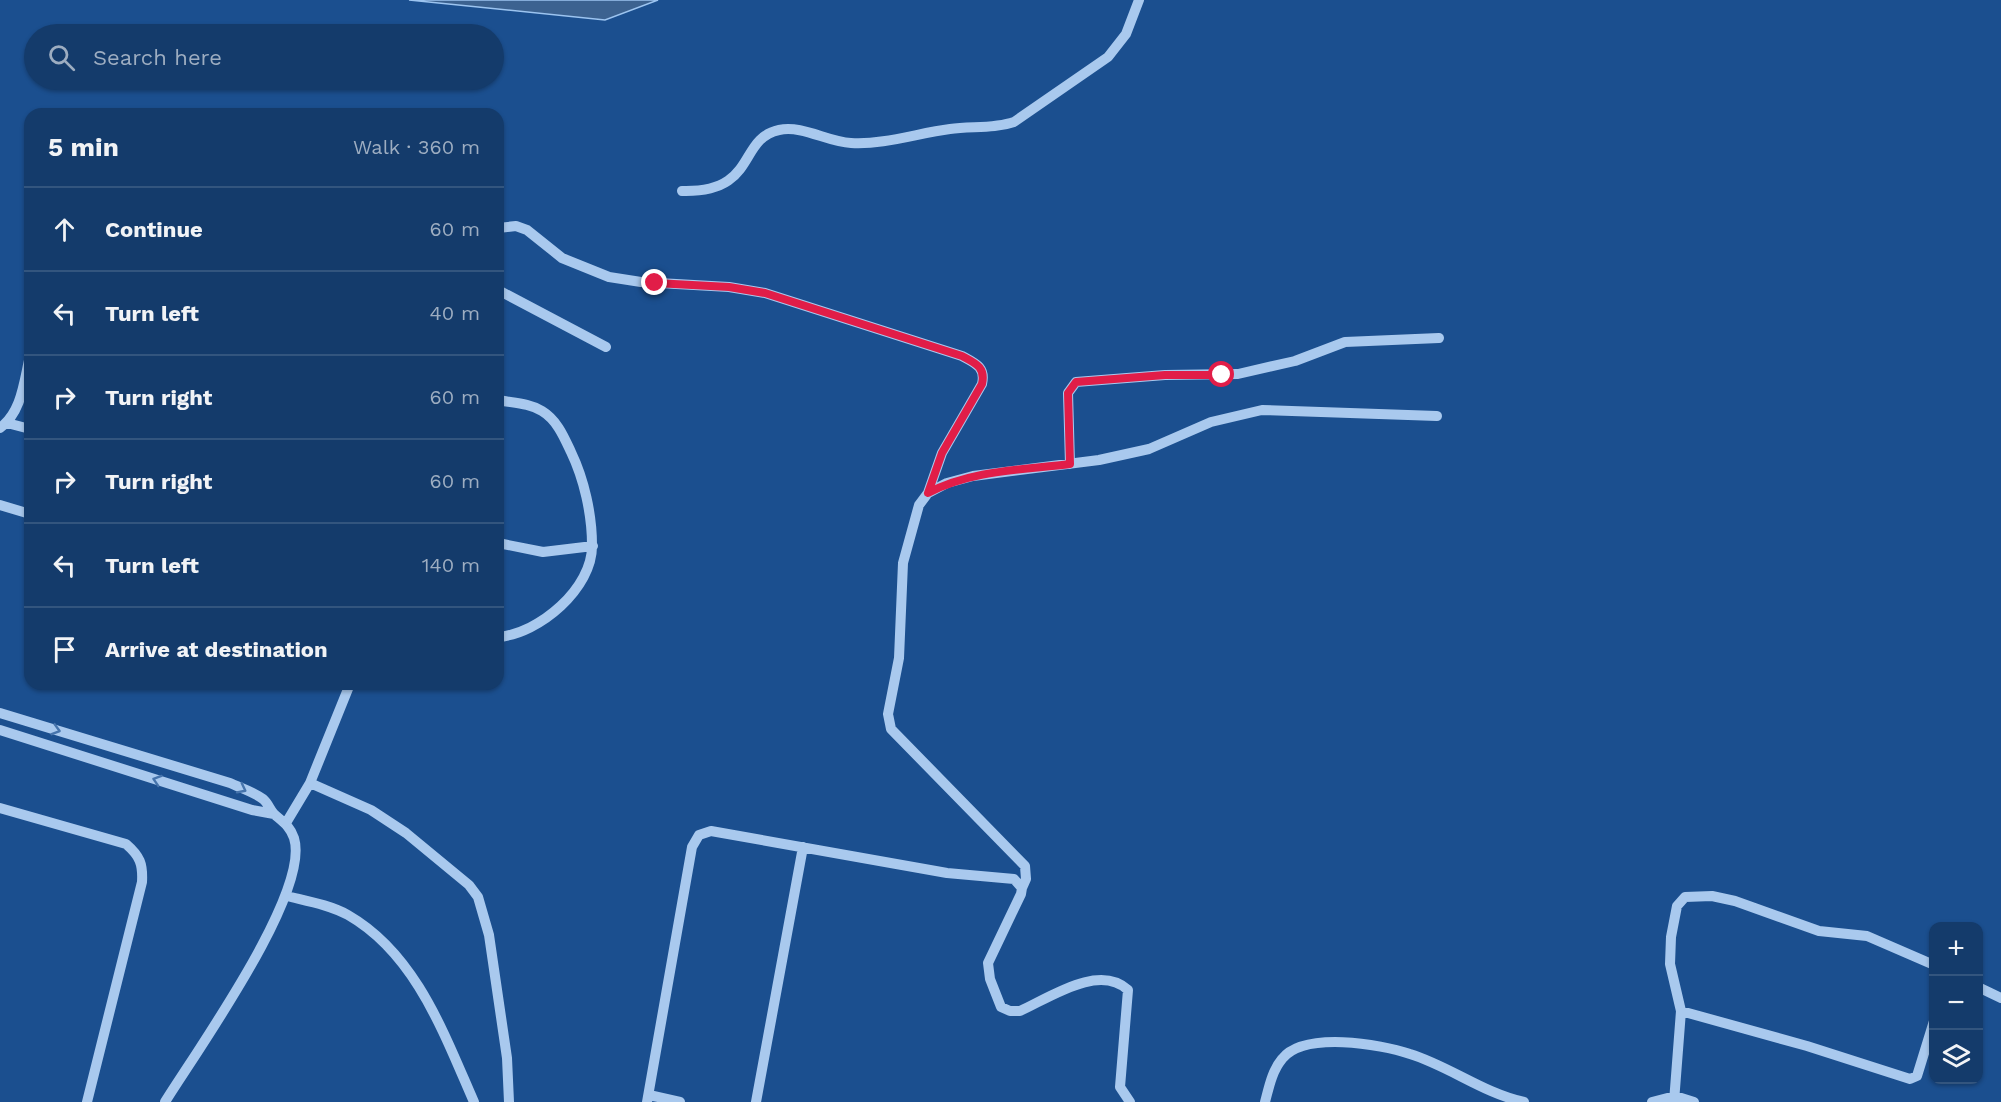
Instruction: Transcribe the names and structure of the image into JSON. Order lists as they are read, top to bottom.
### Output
{
  "page": {
    "search": "Search here",
    "heading": ["5 min", "Walk · 360 m"],
    "list": [
      ["Continue", "60 m"],
      ["Turn left", "40 m"],
      ["Turn right", "60 m"],
      ["Turn right", "60 m"],
      ["Turn left", "140 m"],
      "Arrive at destination"
    ],
    "map_buttons": ["+", "−"]
  }
}
